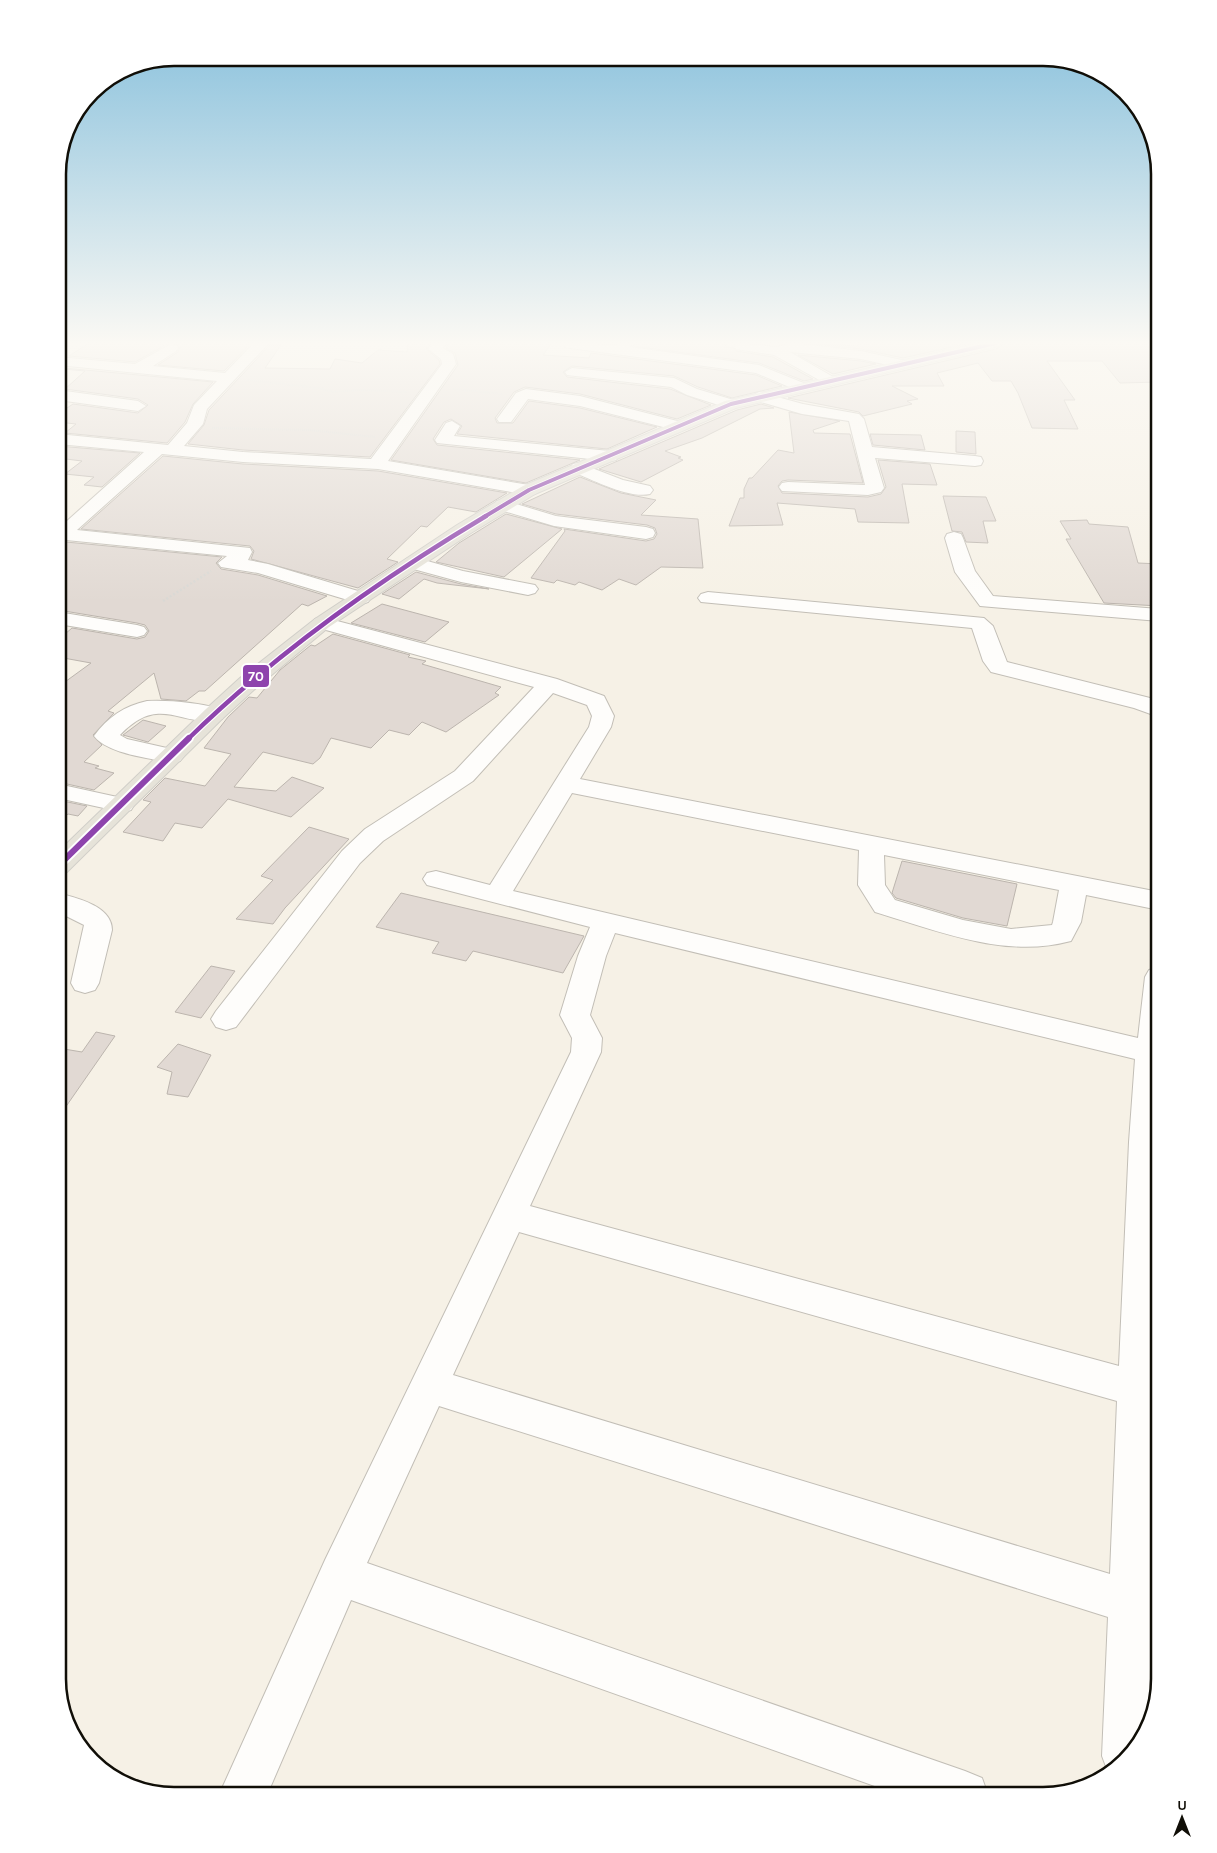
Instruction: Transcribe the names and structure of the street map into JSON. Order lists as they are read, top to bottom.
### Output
{
  "lines": ["transit line 70"],
  "north": "top"
}
